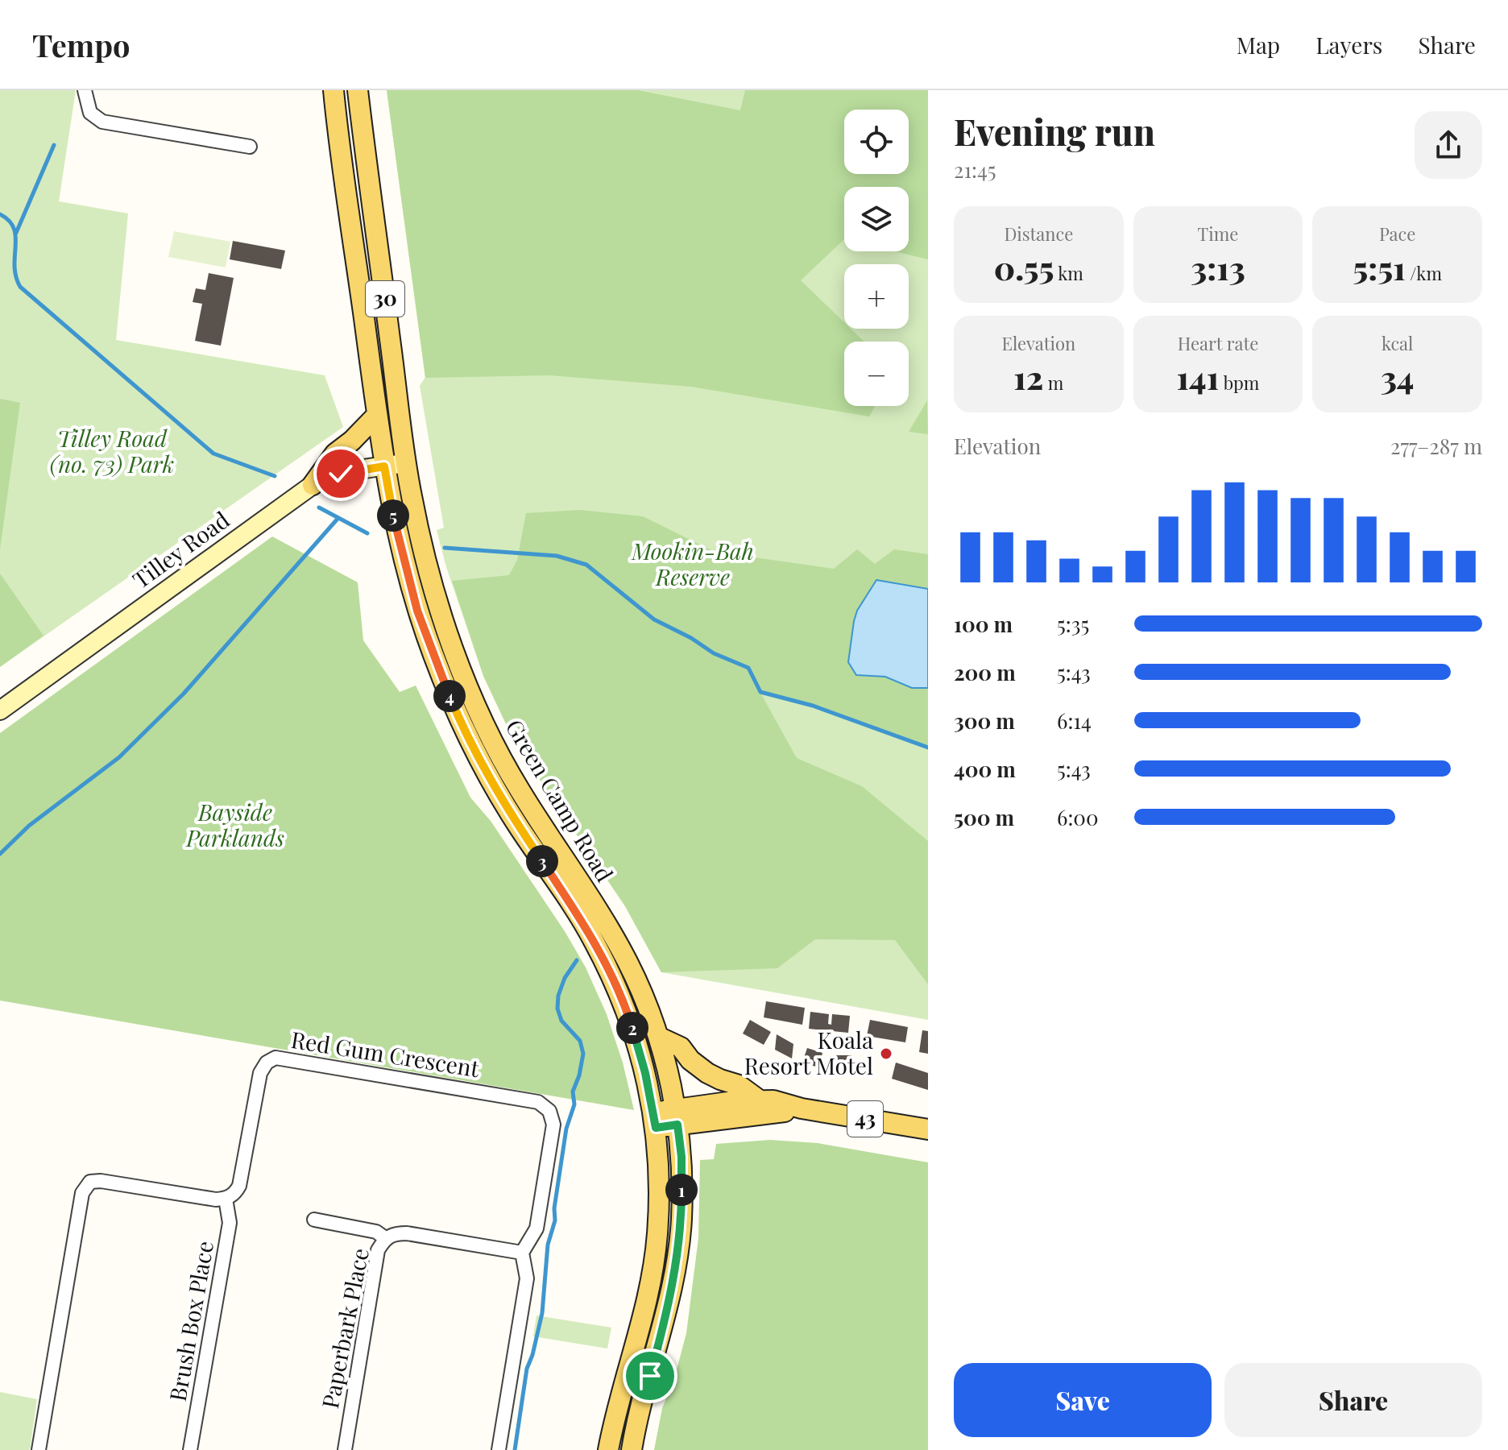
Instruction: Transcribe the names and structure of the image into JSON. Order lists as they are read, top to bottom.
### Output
{
  "streets": {
    "main road": [
      "30",
      "Tilley Road",
      "Green Camp Road",
      "43"
    ],
    "street": ["Red Gum Crescent", "Brush Box Place", "Paperbark Place"]
  },
  "crossings": [
    ["Tilley Road", "Green Camp Road"],
    ["Green Camp Road", "43"],
    ["Red Gum Crescent", "Brush Box Place"],
    ["Red Gum Crescent", "Paperbark Place"]
  ],
  "parks": ["Tilley Road (no. 73) Park", "Mookin-Bah Reserve", "Bayside Parklands"],
  "places": ["Koala Resort Motel"],
  "page": {
    "header": "Tempo",
    "nav": ["Map", "Layers", "Share"],
    "heading": ["Evening run", "21:45"],
    "map_buttons": ["+", "−"],
    "stats": [
      ["Distance", "0.55 km"],
      ["Time", "3:13"],
      ["Pace", "5:51 /km"],
      ["Elevation", "12 m"],
      ["Heart rate", "141 bpm"],
      ["kcal", "34"]
    ],
    "chart": ["Elevation", "277–287 m"],
    "pins": [
      "5",
      "4",
      "3",
      "2",
      "1"
    ],
    "list": [
      {
        "name": "100 m",
        "note": "5:35"
      },
      {
        "name": "200 m",
        "note": "5:43"
      },
      {
        "name": "300 m",
        "note": "6:14"
      },
      {
        "name": "400 m",
        "note": "5:43"
      },
      {
        "name": "500 m",
        "note": "6:00"
      }
    ],
    "buttons": ["Save", "Share"]
  }
}
